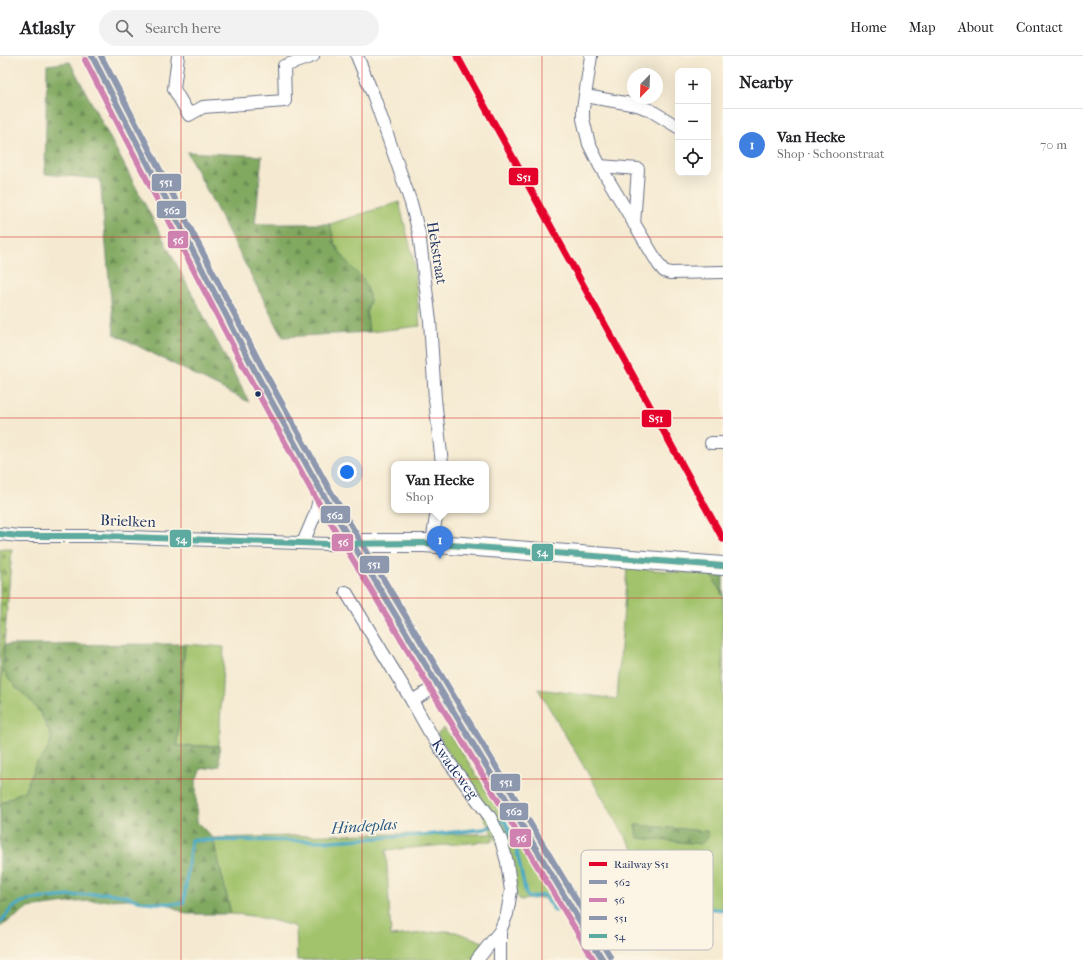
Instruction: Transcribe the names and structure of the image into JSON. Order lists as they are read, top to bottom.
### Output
{
  "streets": {
    "main road": ["Kwadeweg"],
    "street": ["Hekstraat", "Brielken"]
  },
  "crossings": [
    ["Brielken", "Kwadeweg"]
  ],
  "water": ["Hindeplas"],
  "lines": [
    "rail line S51",
    "transit line 562",
    "transit line 551",
    "transit line 56",
    "transit line 54"
  ],
  "legend": [
    "Railway S51",
    "562",
    "56",
    "551",
    "54"
  ],
  "north": "bottom left",
  "page": {
    "header": "Atlasly",
    "search": "Search here",
    "nav": [
      "Home",
      "Map",
      "About",
      "Contact"
    ],
    "heading": "Nearby",
    "map_buttons": ["+", "−"],
    "list": [
      {
        "mark": "1",
        "name": "Van Hecke",
        "note": "Shop · Schoonstraat",
        "value": "70 m"
      }
    ],
    "popup": ["Van Hecke", "Shop"],
    "pins": "1"
  }
}
